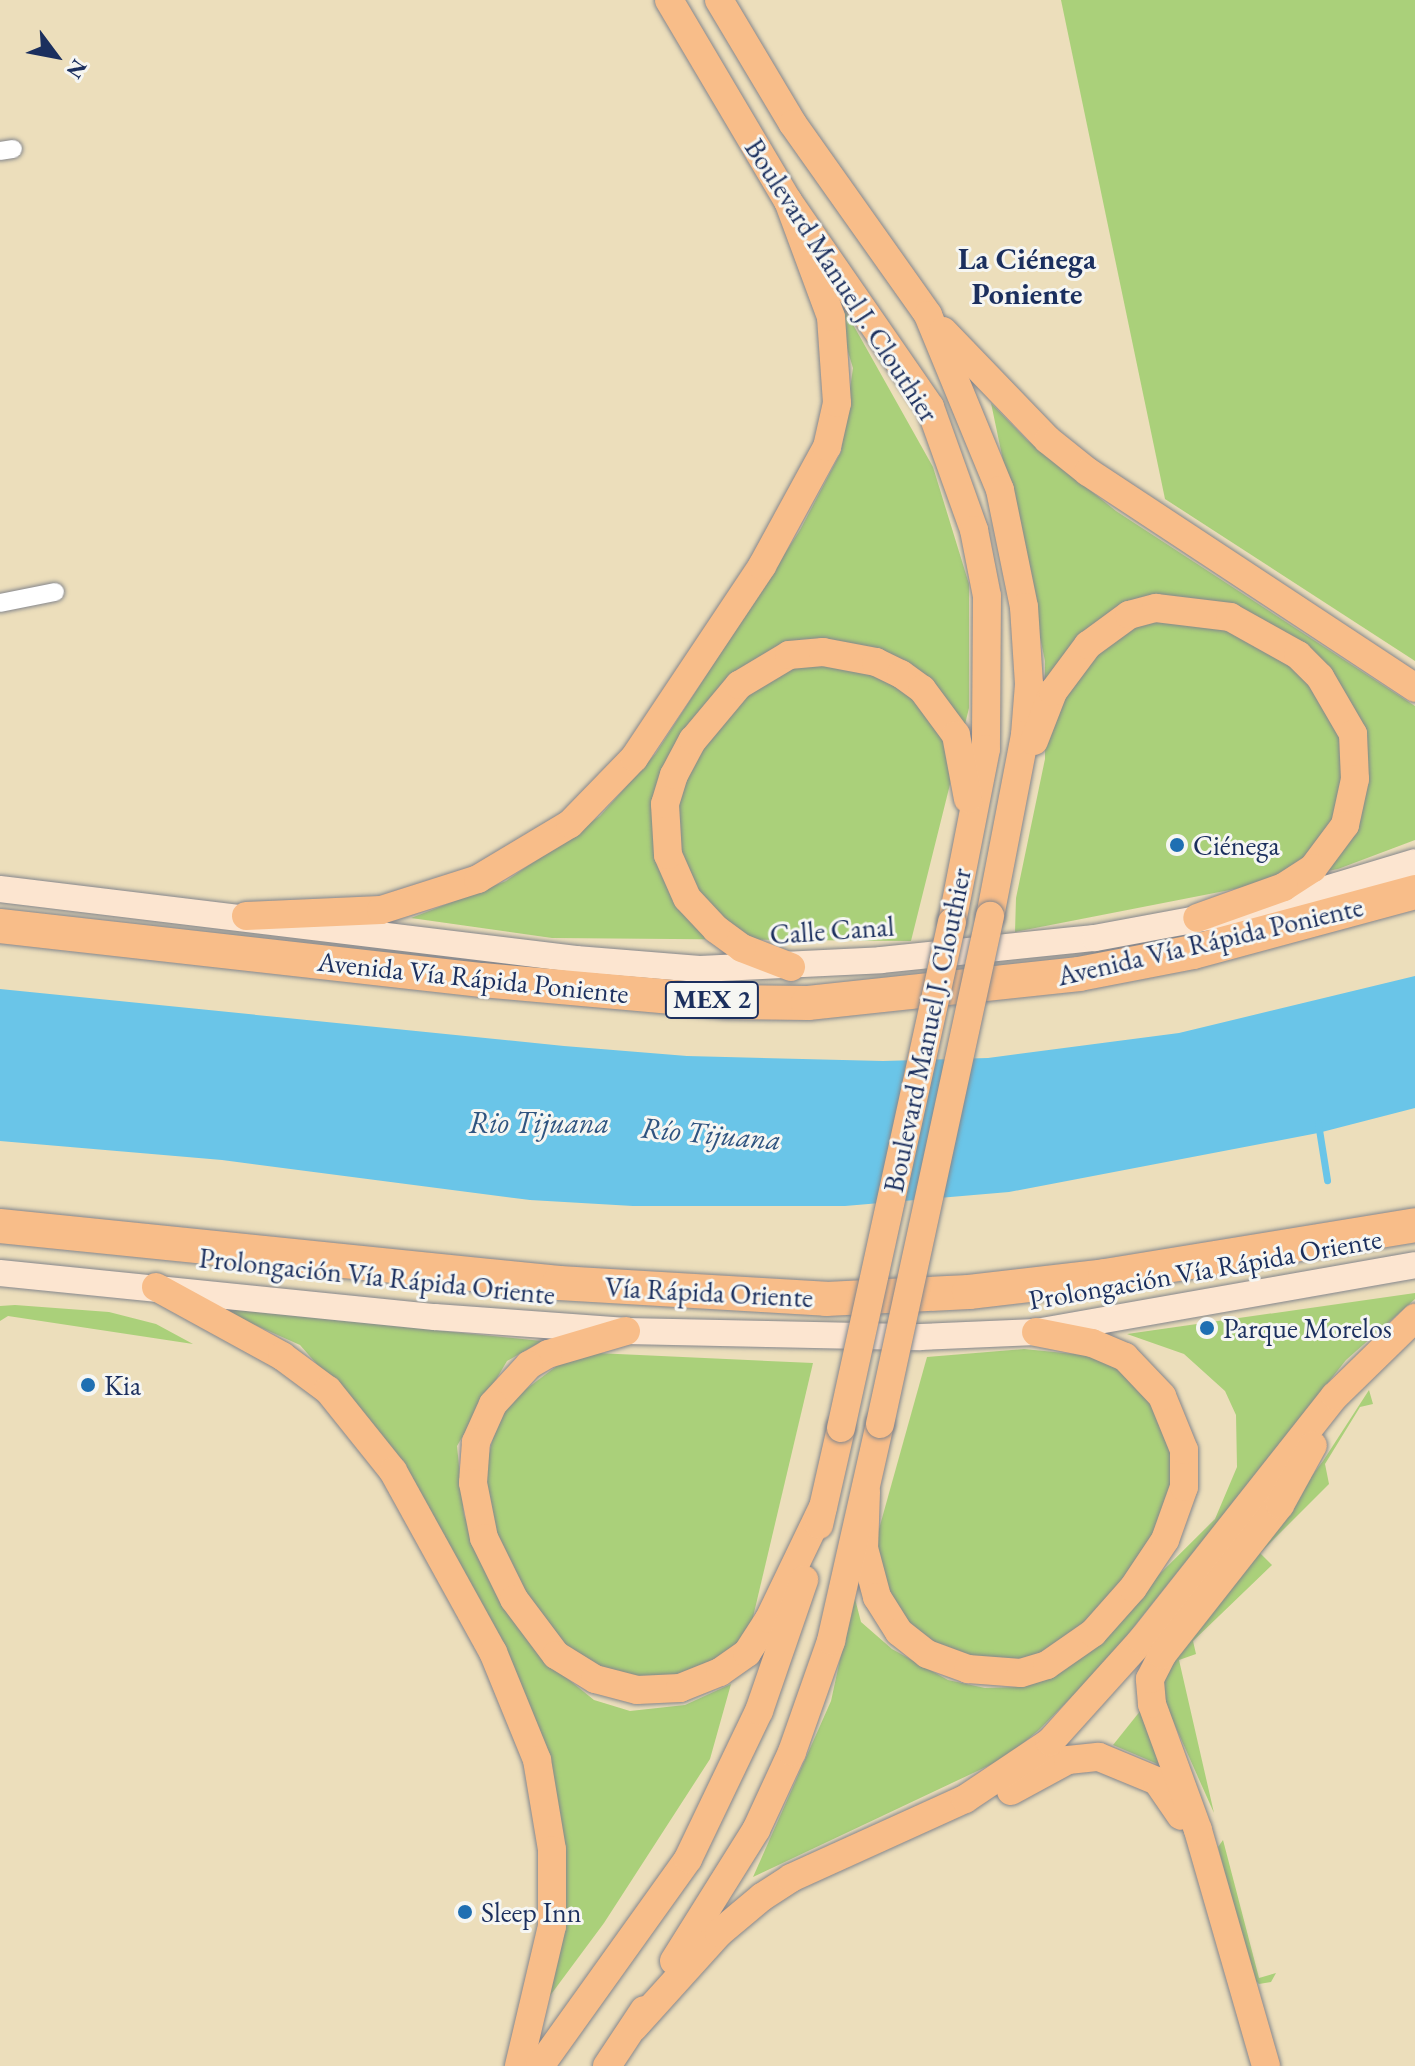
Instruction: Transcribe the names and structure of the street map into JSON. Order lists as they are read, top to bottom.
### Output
{
  "streets": {
    "highway": ["Avenida Vía Rápida Poniente", "MEX 2", "Vía Rápida Oriente"],
    "main road": ["Boulevard Manuel J. Clouthier", "Calle Canal", "Prolongación Vía Rápida Oriente"]
  },
  "districts": ["La Ciénega Poniente"],
  "water": ["Rio Tijuana", "Río Tijuana"],
  "places": [
    "Ciénega",
    "Parque Morelos",
    "Kia",
    "Sleep Inn"
  ],
  "north": "bottom right"
}
